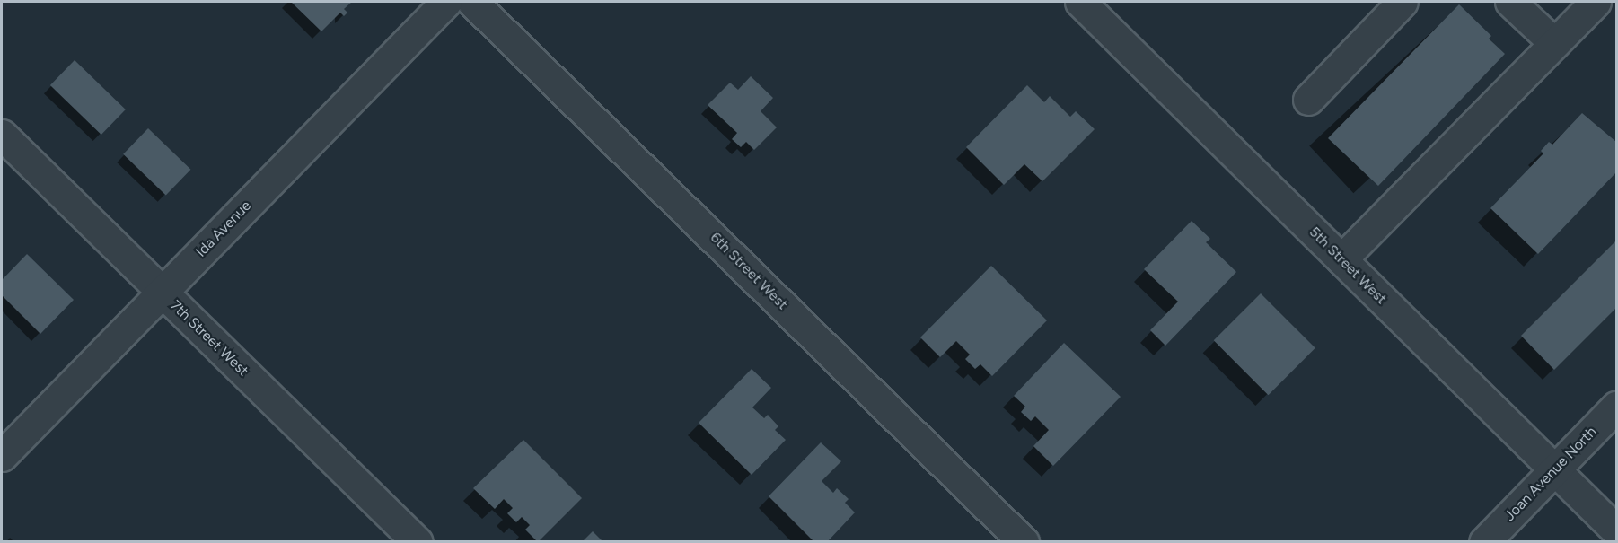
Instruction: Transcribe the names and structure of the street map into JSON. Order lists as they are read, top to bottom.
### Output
{
  "streets": {
    "street": [
      "Ida Avenue",
      "5th Street West",
      "6th Street West",
      "7th Street West",
      "Joan Avenue North"
    ]
  },
  "crossings": [
    ["Ida Avenue", "7th Street West"],
    ["5th Street West", "Joan Avenue North"]
  ]
}
